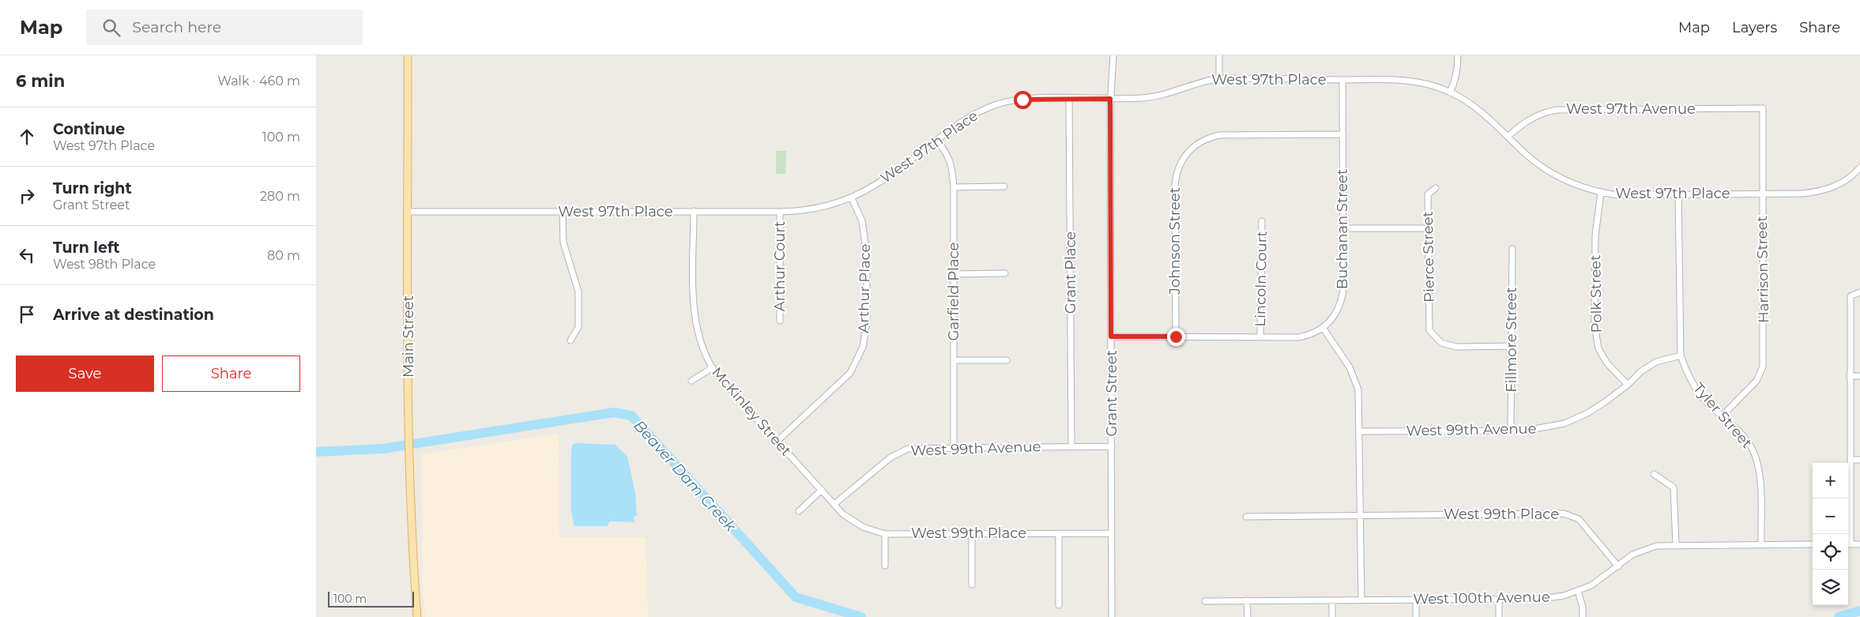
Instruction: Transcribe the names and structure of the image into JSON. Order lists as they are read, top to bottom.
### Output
{
  "streets": {
    "main road": ["Main Street"],
    "street": [
      "West 97th Place",
      "West 97th Avenue",
      "Buchanan Street",
      "Johnson Street",
      "Pierce Street",
      "Arthur Court",
      "Harrison Street",
      "Grant Place",
      "Lincoln Court",
      "Arthur Place",
      "Garfield Place",
      "Polk Street",
      "Fillmore Street",
      "Grant Street",
      "McKinley Street",
      "Tyler Street",
      "West 99th Avenue",
      "West 99th Place",
      "West 100th Avenue"
    ]
  },
  "crossings": [
    ["West 97th Place", "West 97th Avenue"],
    ["West 97th Place", "Buchanan Street"],
    ["West 97th Place", "Arthur Court"],
    ["West 97th Place", "Harrison Street"],
    ["West 97th Place", "Grant Place"],
    ["West 97th Place", "Arthur Place"],
    ["West 97th Place", "Garfield Place"],
    ["West 97th Place", "Polk Street"],
    ["West 97th Place", "Main Street"],
    ["West 97th Place", "Grant Street"],
    ["West 97th Place", "McKinley Street"],
    ["West 97th Place", "Tyler Street"],
    ["West 97th Avenue", "Harrison Street"],
    ["Buchanan Street", "Johnson Street"],
    ["Pierce Street", "Fillmore Street"],
    ["Harrison Street", "Tyler Street"],
    ["Grant Place", "West 99th Avenue"],
    ["Arthur Place", "McKinley Street"],
    ["Garfield Place", "West 99th Avenue"],
    ["Polk Street", "West 99th Avenue"],
    ["Fillmore Street", "West 99th Avenue"],
    ["Grant Street", "West 99th Avenue"],
    ["Grant Street", "West 99th Place"],
    ["McKinley Street", "West 99th Avenue"],
    ["McKinley Street", "West 99th Place"],
    ["Tyler Street", "West 99th Avenue"],
    ["Tyler Street", "West 100th Avenue"],
    ["West 99th Avenue", "West 99th Place"],
    ["West 99th Place", "West 100th Avenue"]
  ],
  "water": ["Beaver Dam Creek"],
  "scale_bar": "100 m",
  "page": {
    "header": "Map",
    "search": "Search here",
    "nav": ["Map", "Layers", "Share"],
    "heading": ["6 min", "Walk · 460 m"],
    "list": [
      ["Continue", "West 97th Place", "100 m"],
      ["Turn right", "Grant Street", "280 m"],
      ["Turn left", "West 98th Place", "80 m"],
      "Arrive at destination"
    ],
    "buttons": ["Save", "Share"],
    "map_buttons": ["+", "−"],
    "scale": "100 m"
  }
}
